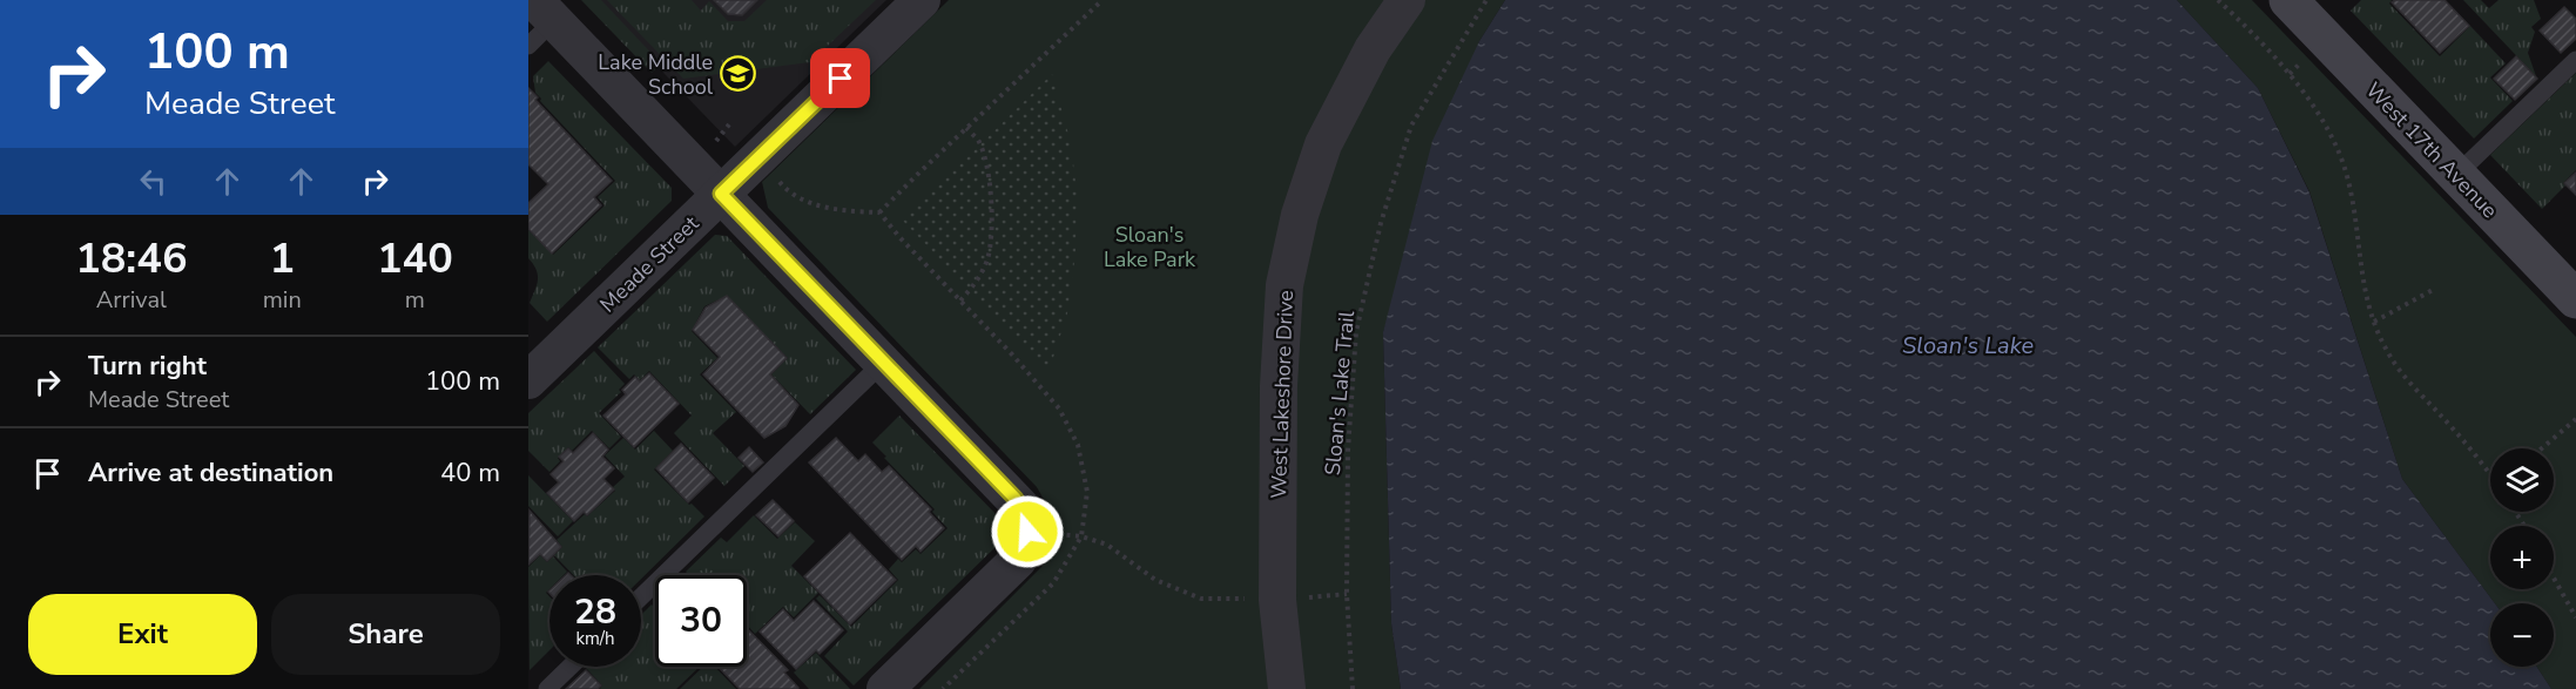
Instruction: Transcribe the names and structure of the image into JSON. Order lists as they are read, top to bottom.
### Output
{
  "streets": {
    "street": ["West 17th Avenue", "Meade Street", "West Lakeshore Drive"],
    "path": ["Sloan's Lake Trail"]
  },
  "water": ["Sloan's Lake"],
  "parks": ["Sloan's Lake Park"],
  "places": {
    "school or university": ["Lake Middle School"]
  },
  "page": {
    "turn": ["100 m", "Meade Street"],
    "eta": [
      "18:46",
      "Arrival",
      "1",
      "min",
      "140",
      "m"
    ],
    "list": [
      {
        "name": "Turn right",
        "note": "Meade Street",
        "value": "100 m"
      },
      {
        "name": "Arrive at destination",
        "value": "40 m"
      }
    ],
    "map_buttons": ["+", "−"],
    "speed": "28 km/h",
    "limit": "30",
    "buttons": ["Exit", "Share"]
  }
}
